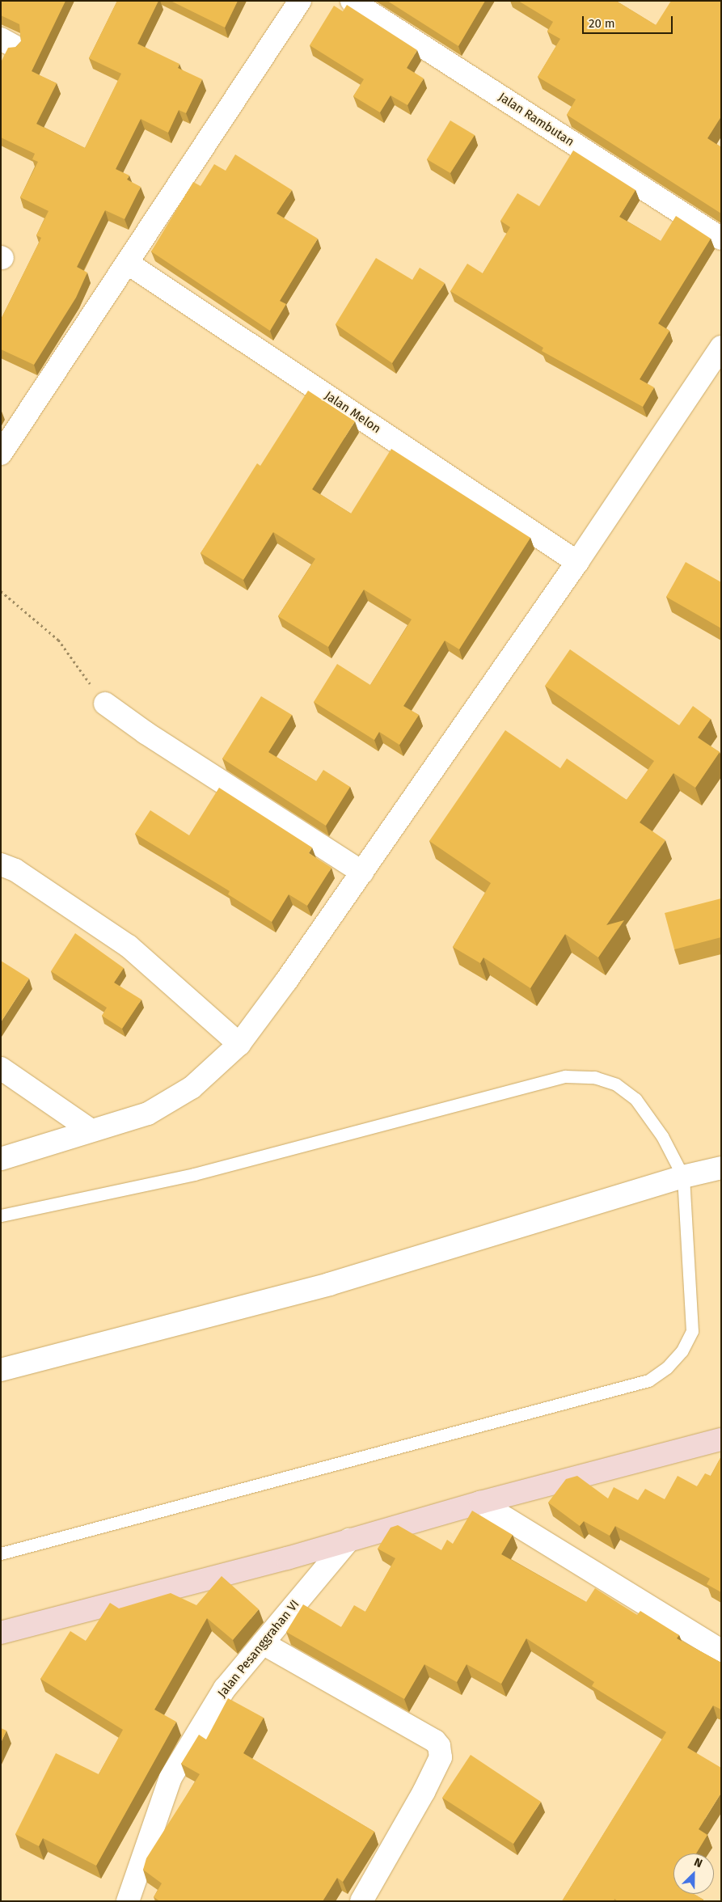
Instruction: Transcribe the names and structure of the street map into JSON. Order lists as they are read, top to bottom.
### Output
{
  "streets": {
    "street": ["Jalan Rambutan", "Jalan Melon", "Jalan Pesanggrahan VI"]
  },
  "scale_bar": "20 m",
  "north": "top right"
}
